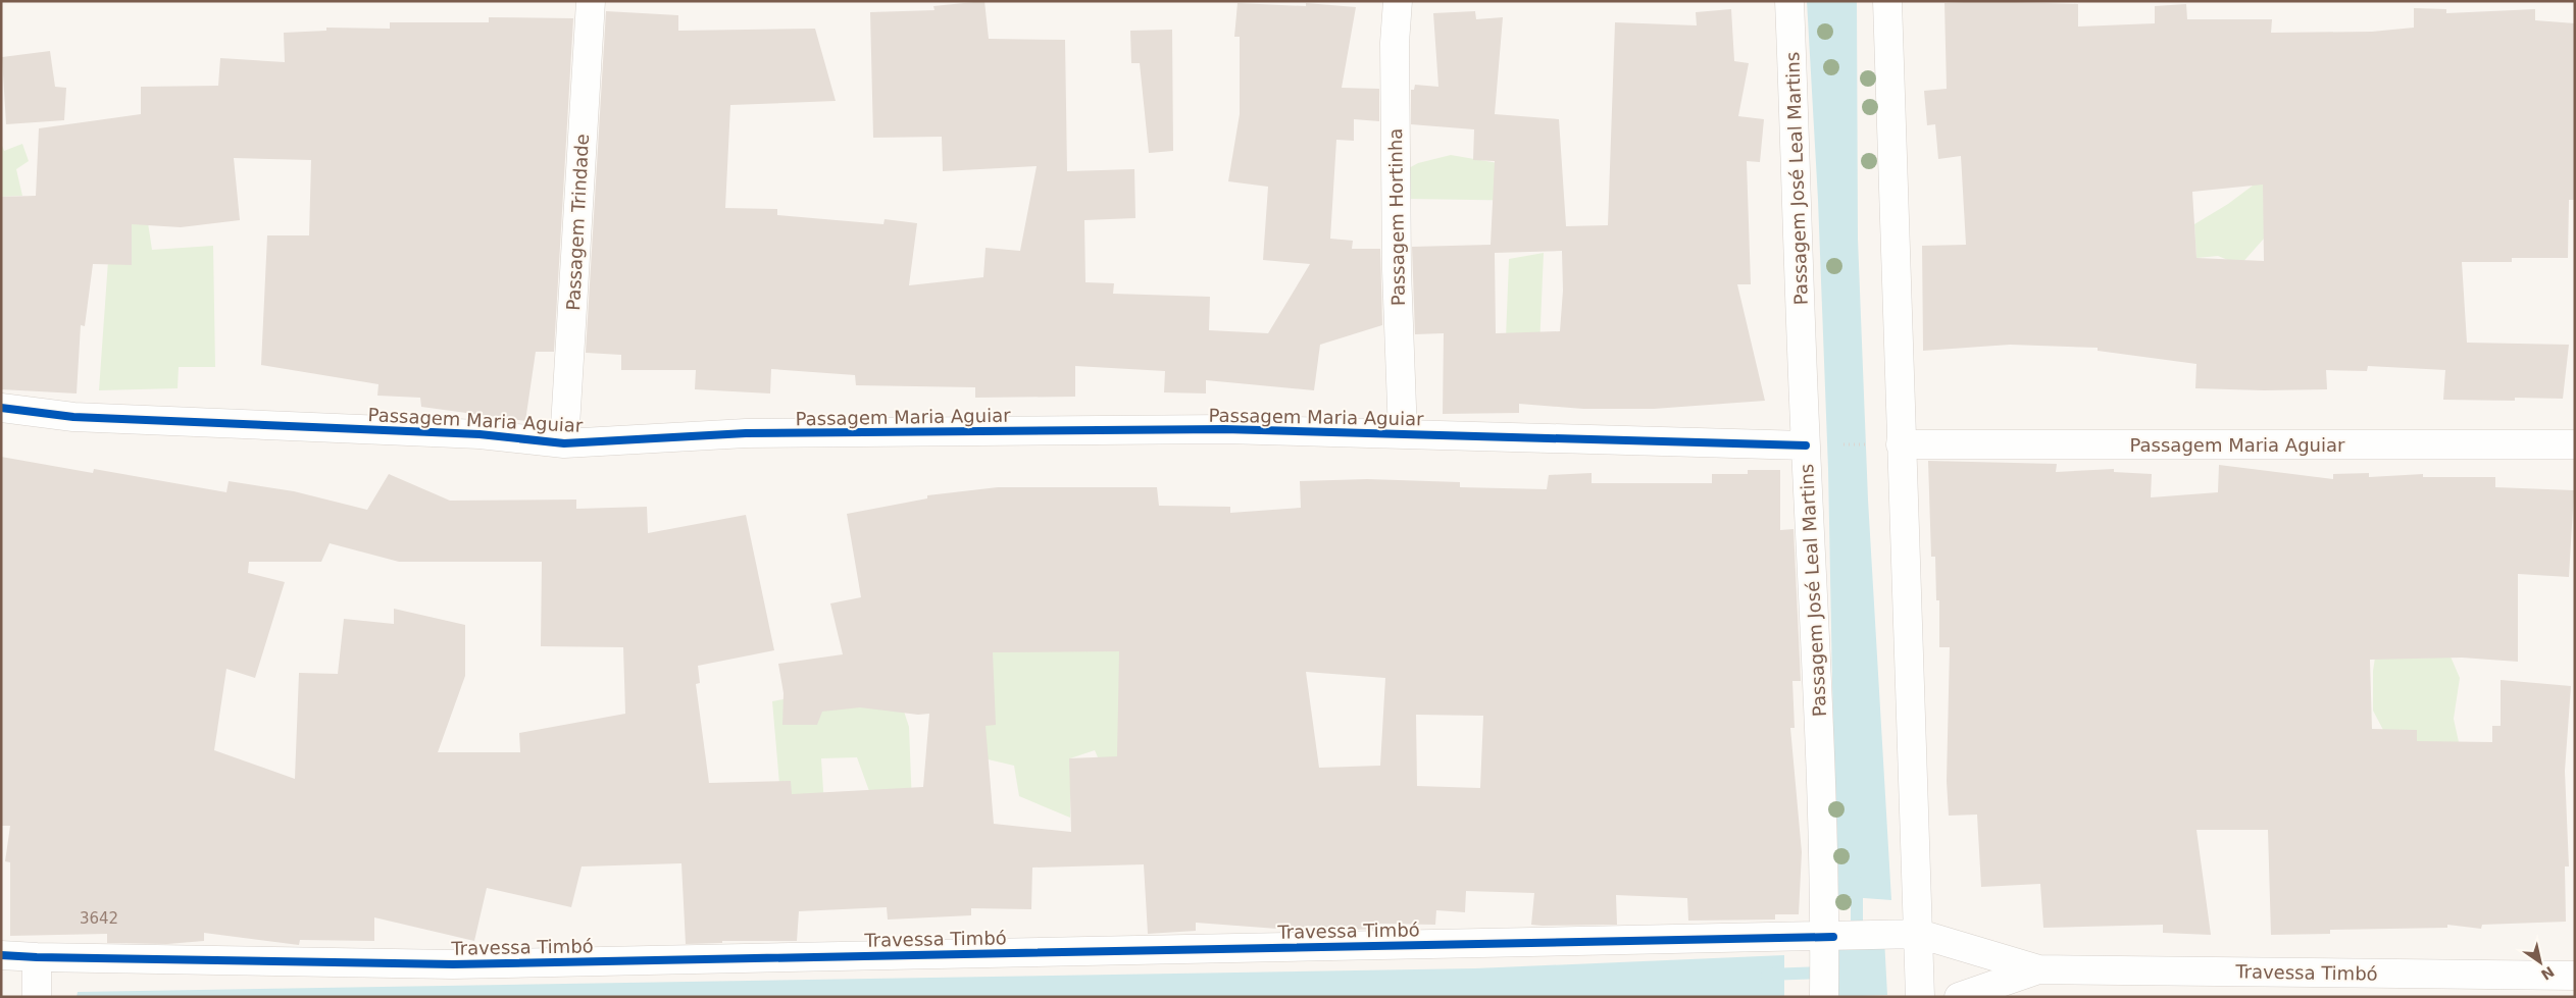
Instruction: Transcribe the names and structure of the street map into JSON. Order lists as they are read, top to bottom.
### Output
{
  "streets": {
    "street": [
      "Passagem José Leal Martins",
      "Passagem Hortinha",
      "Passagem Trindade",
      "Passagem Maria Aguiar",
      "Travessa Timbó"
    ]
  },
  "crossings": [
    ["Passagem José Leal Martins", "Passagem Maria Aguiar"],
    ["Passagem José Leal Martins", "Travessa Timbó"],
    ["Passagem Hortinha", "Passagem Maria Aguiar"],
    ["Passagem Trindade", "Passagem Maria Aguiar"]
  ],
  "house_numbers": ["3642"],
  "north": "bottom right"
}
